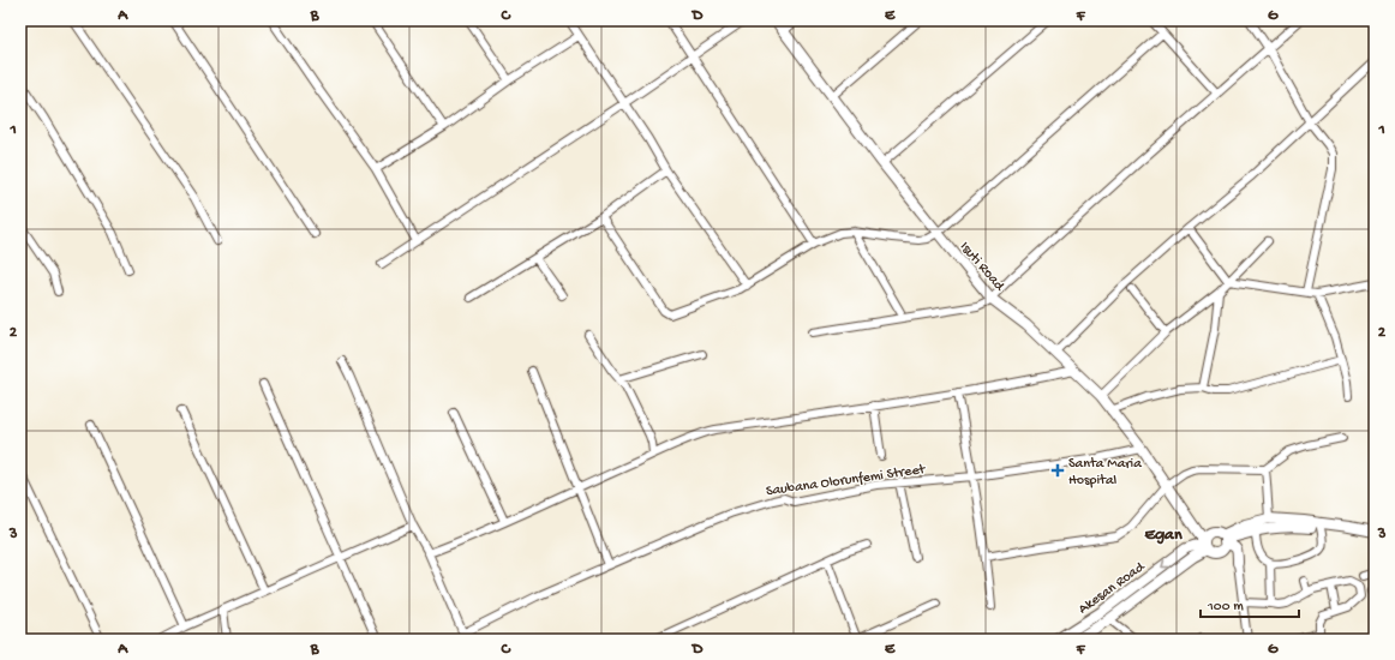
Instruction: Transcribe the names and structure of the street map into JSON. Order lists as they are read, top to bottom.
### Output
{
  "streets": {
    "street": ["Isuti Road", "Saubana Olorunfemi Street", "Akesan Road"]
  },
  "crossings": [
    ["Isuti Road", "Saubana Olorunfemi Street"],
    ["Isuti Road", "Akesan Road"]
  ],
  "districts": ["Egan"],
  "places": {
    "health": ["Santa Maria Hospital"]
  },
  "scale_bar": "100 m",
  "grid": {
    "columns": [
      "A",
      "B",
      "C",
      "D",
      "E",
      "F",
      "G"
    ],
    "rows": ["1", "2", "3"]
  }
}
